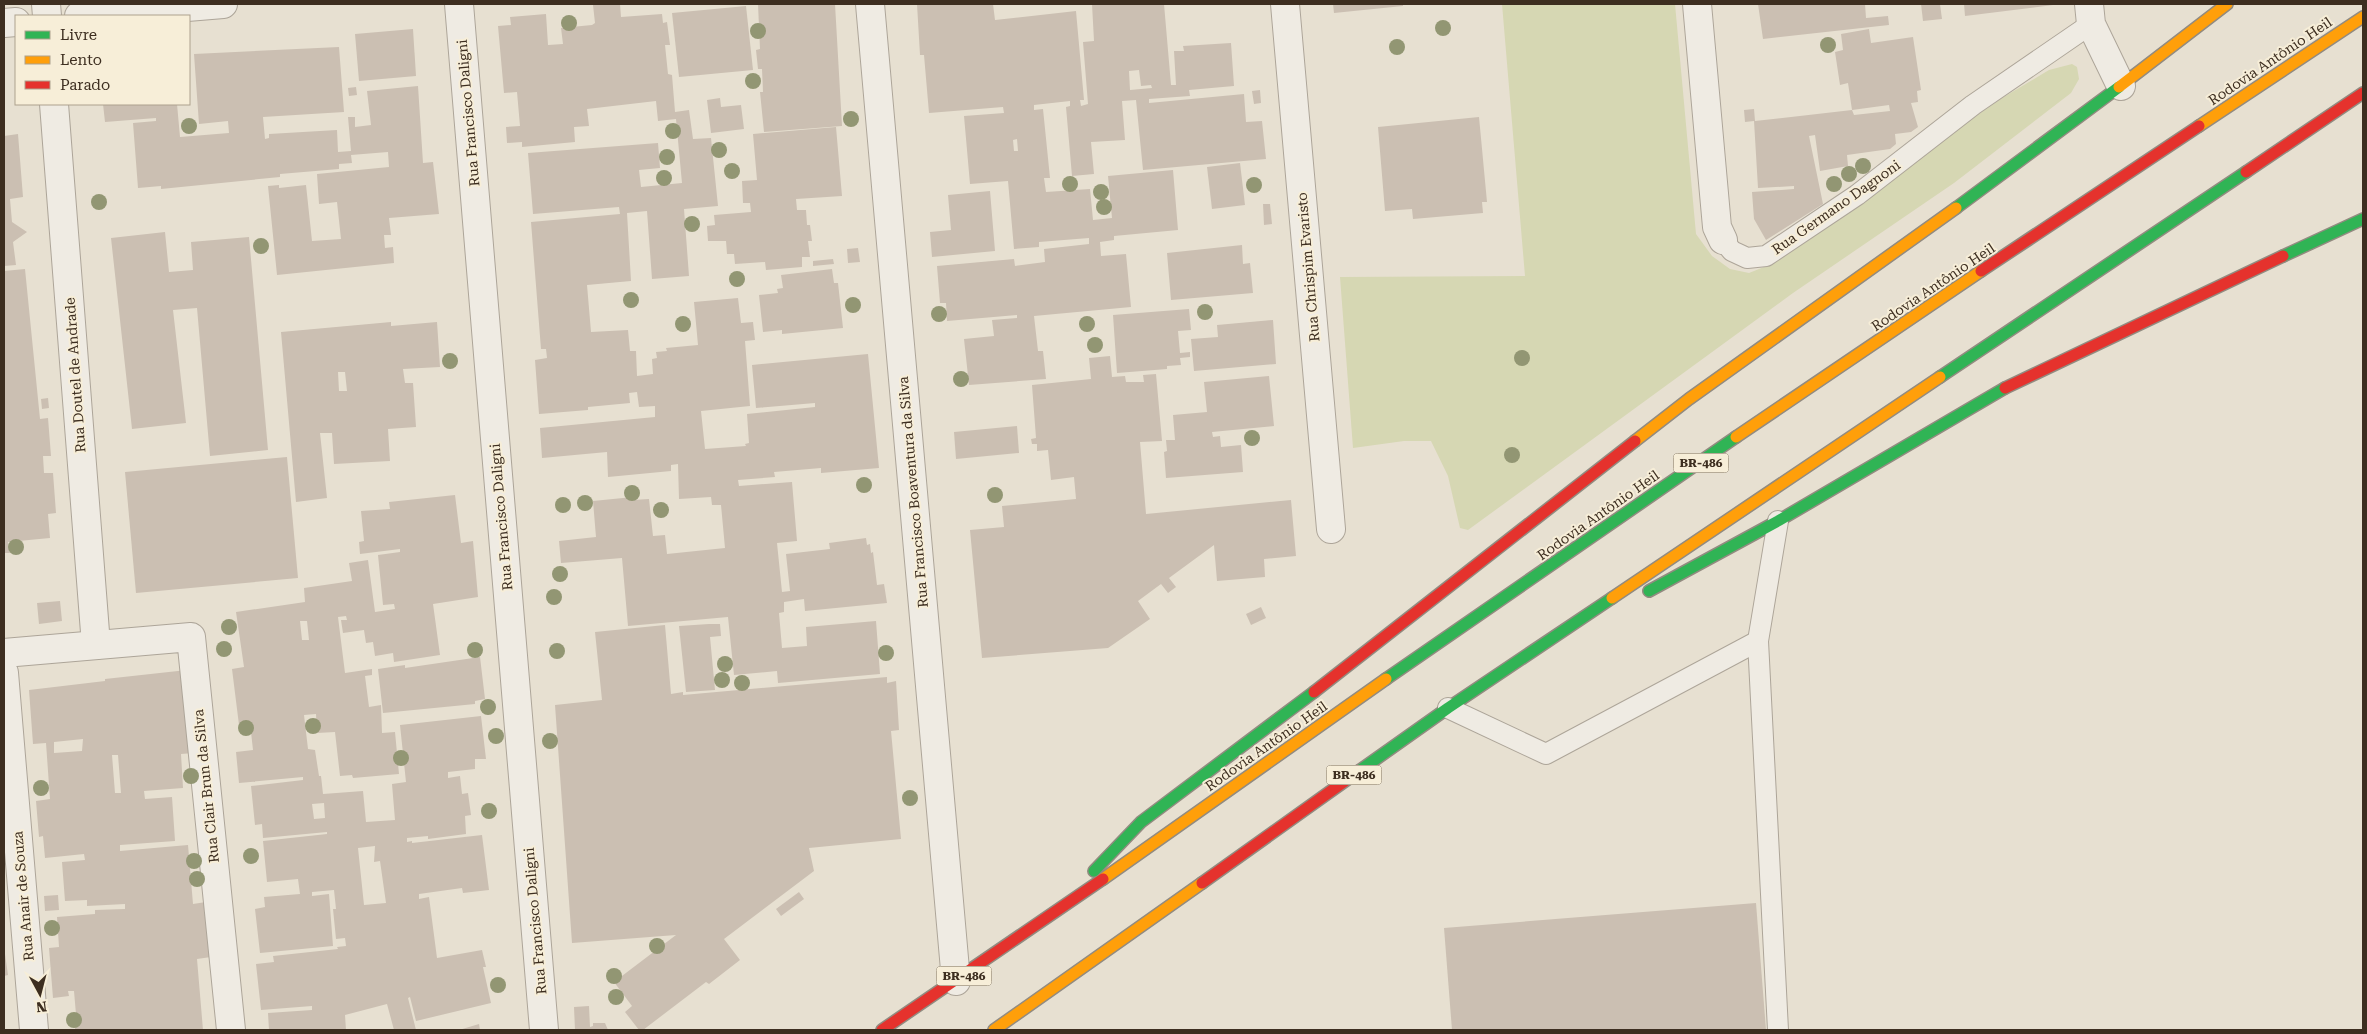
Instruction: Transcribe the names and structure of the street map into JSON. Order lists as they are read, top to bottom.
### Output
{
  "streets": {
    "main road": ["Rodovia Antônio Heil", "BR-486"],
    "street": [
      "Rua Francisco Daligni",
      "Rua Germano Dagnoni",
      "Rua Chrispim Evaristo",
      "Rua Doutel de Andrade",
      "Rua Francisco Boaventura da Silva",
      "Rua Clair Brun da Silva",
      "Rua Anair de Souza"
    ]
  },
  "crossings": [
    ["Rodovia Antônio Heil", "Rua Francisco Boaventura da Silva"],
    ["Rua Doutel de Andrade", "Rua Clair Brun da Silva"]
  ],
  "legend": ["Livre", "Lento", "Parado"],
  "north": "bottom"
}
